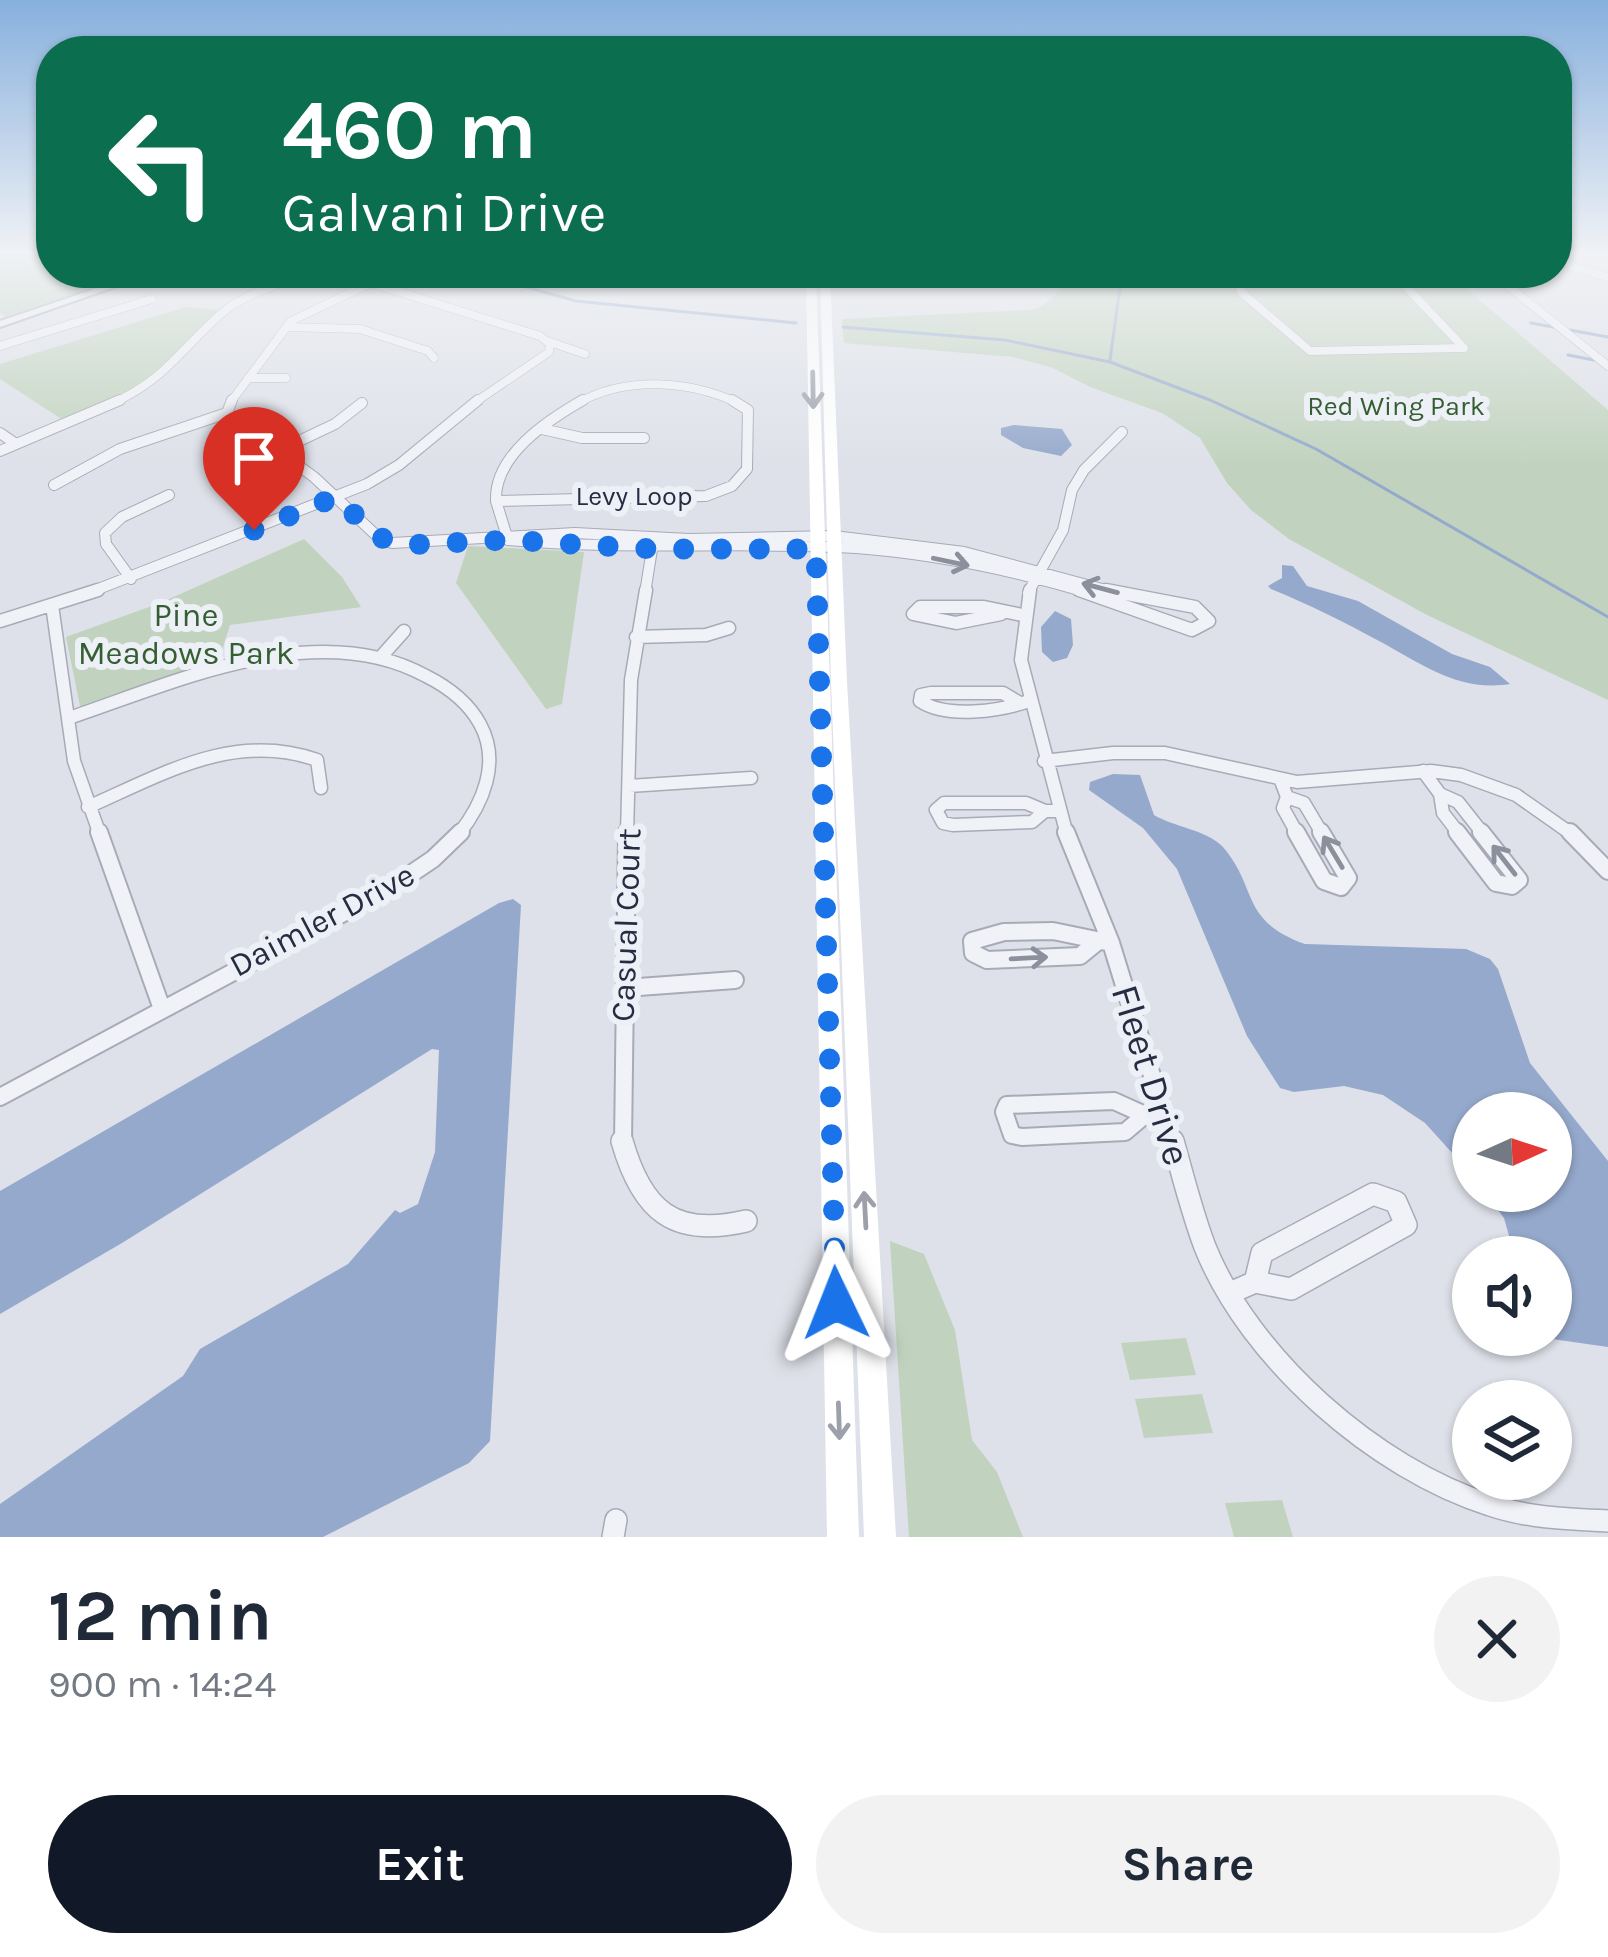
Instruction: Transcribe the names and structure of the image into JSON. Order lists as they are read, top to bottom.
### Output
{
  "streets": {
    "street": [
      "Levy Loop",
      "Daimler Drive",
      "Casual Court",
      "Fleet Drive"
    ]
  },
  "parks": ["Red Wing Park", "Pine Meadows Park"],
  "north": "right",
  "page": {
    "turn": ["460 m", "Galvani Drive"],
    "heading": ["12 min", "900 m · 14:24"],
    "buttons": ["Exit", "Share"]
  }
}
